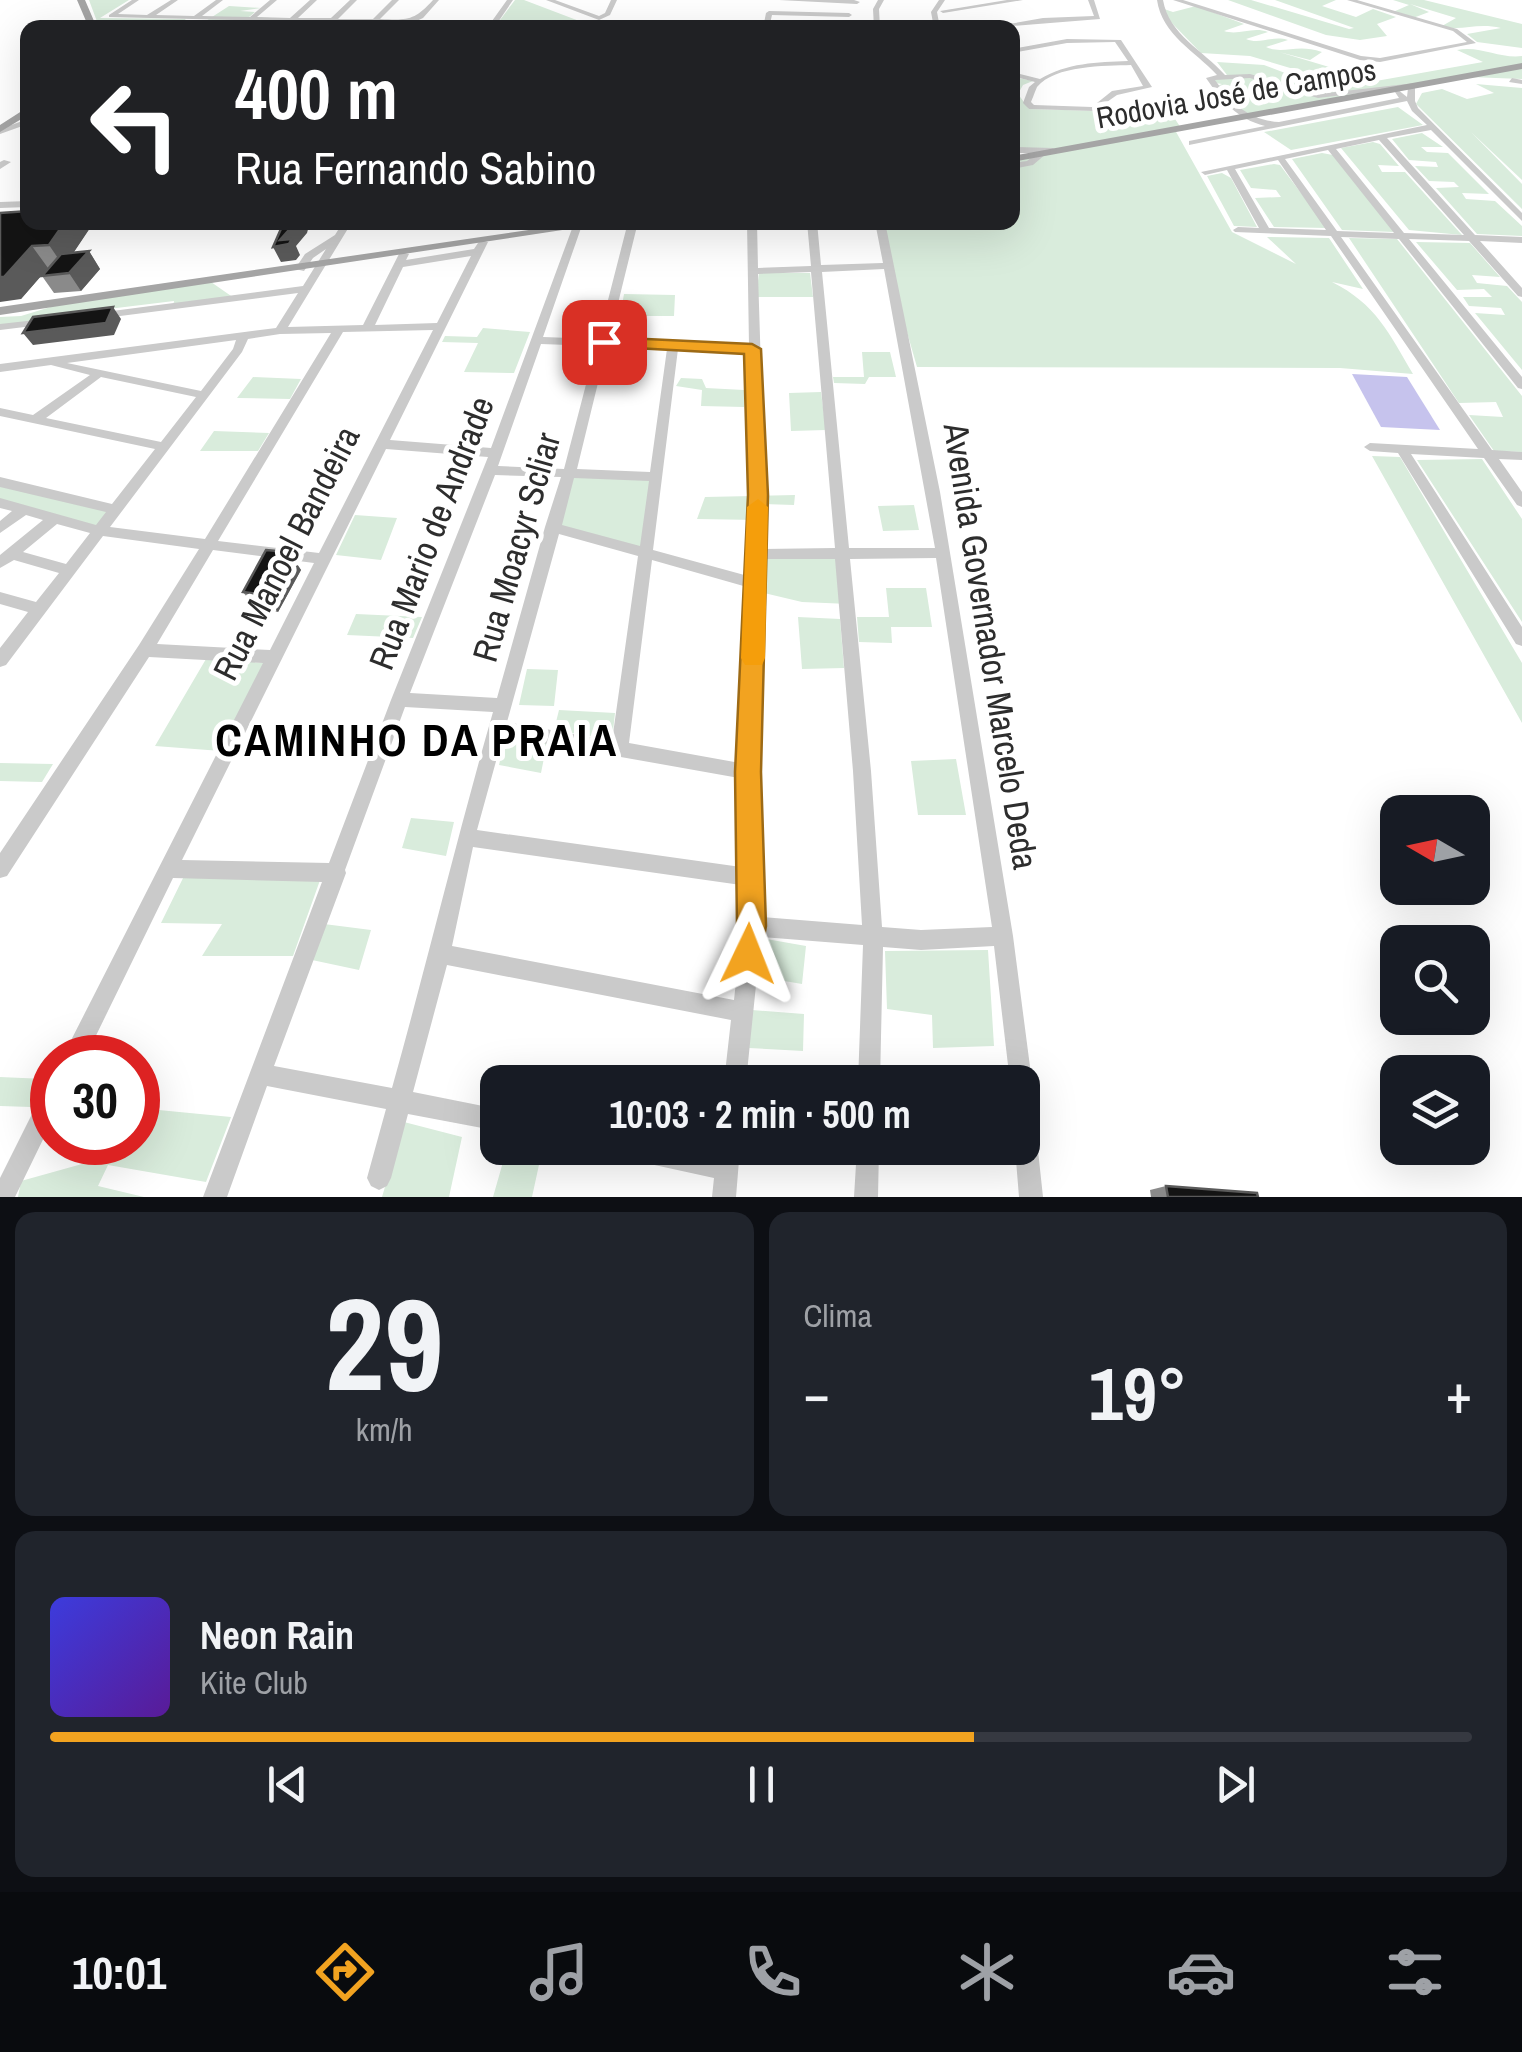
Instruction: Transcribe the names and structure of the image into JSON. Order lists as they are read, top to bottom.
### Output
{
  "streets": {
    "main road": ["Rodovia José de Campos"],
    "street": [
      "Rua Mario de Andrade",
      "Rua Moacyr Scliar",
      "Rua Manoel Bandeira",
      "Avenida Governador Marcelo Deda"
    ]
  },
  "districts": ["CAMINHO DA PRAIA"],
  "north": "left",
  "page": {
    "turn": ["400 m", "Rua Fernando Sabino"],
    "limit": "30",
    "trip": "10:03 · 2 min · 500 m",
    "tile": [
      ["29", "km/h"],
      "Clima"
    ],
    "heat": ["−", "19°", "+"],
    "song": ["Neon Rain", "Kite Club"],
    "tabs": "10:01"
  }
}
